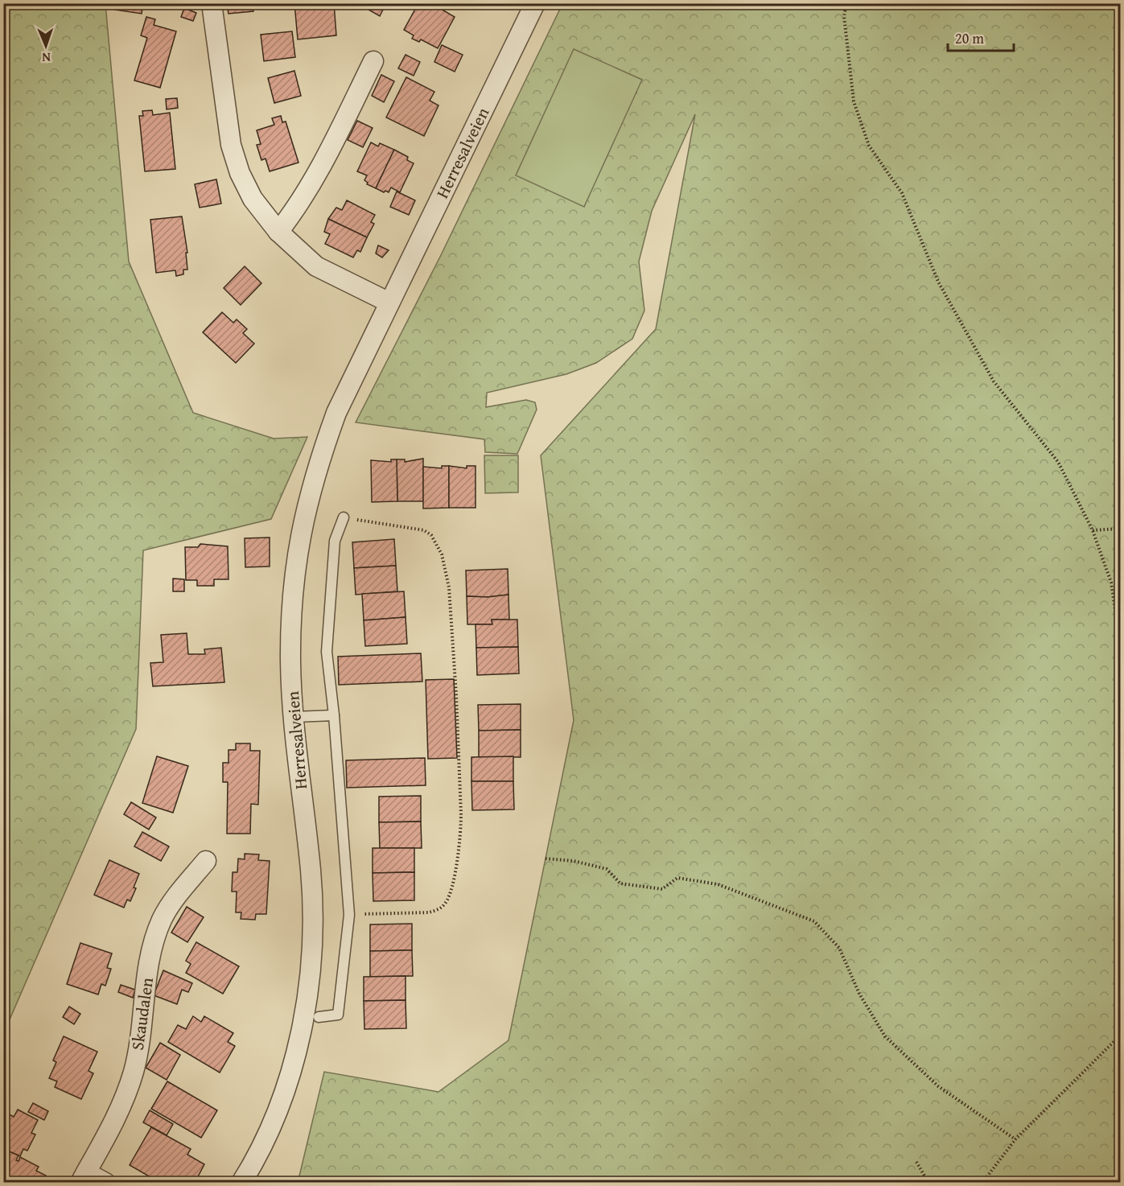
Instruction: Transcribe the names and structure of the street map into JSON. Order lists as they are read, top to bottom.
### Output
{
  "streets": {
    "street": ["Herresalveien", "Skaudalen"]
  },
  "scale_bar": "20 m",
  "north": "bottom"
}
